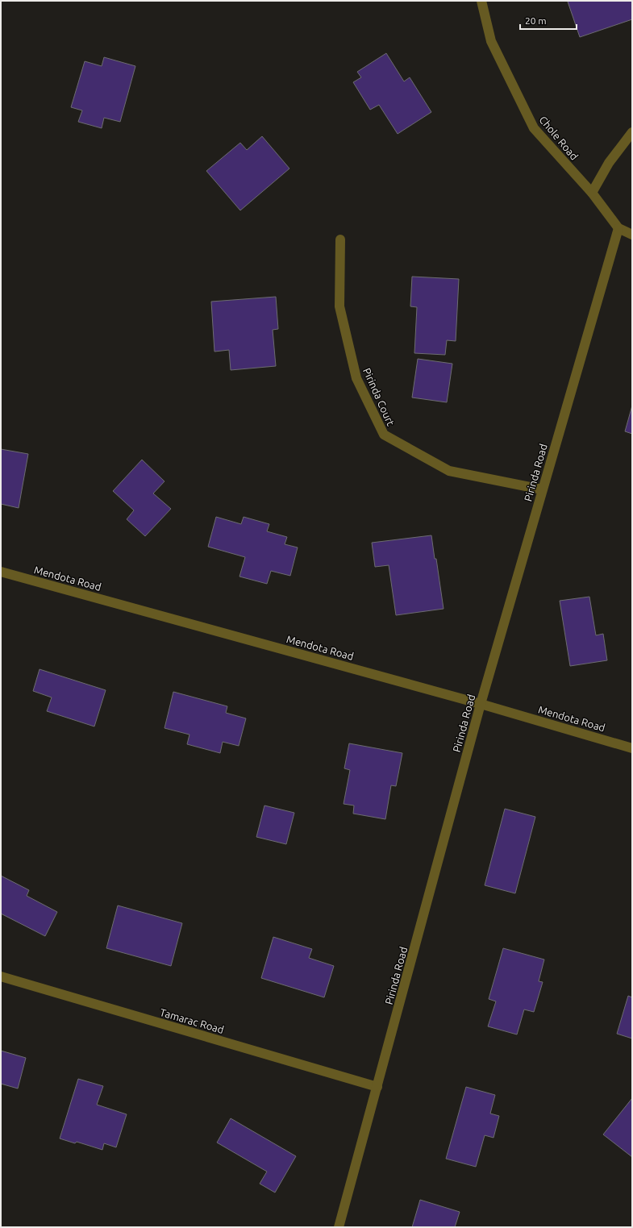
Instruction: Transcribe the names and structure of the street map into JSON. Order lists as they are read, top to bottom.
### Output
{
  "streets": {
    "street": [
      "Chole Road",
      "Pirinda Court",
      "Pirinda Road",
      "Mendota Road",
      "Tamarac Road"
    ]
  },
  "crossings": [
    ["Chole Road", "Pirinda Road"],
    ["Pirinda Court", "Pirinda Road"],
    ["Pirinda Road", "Mendota Road"],
    ["Pirinda Road", "Tamarac Road"]
  ],
  "scale_bar": "20 m"
}
